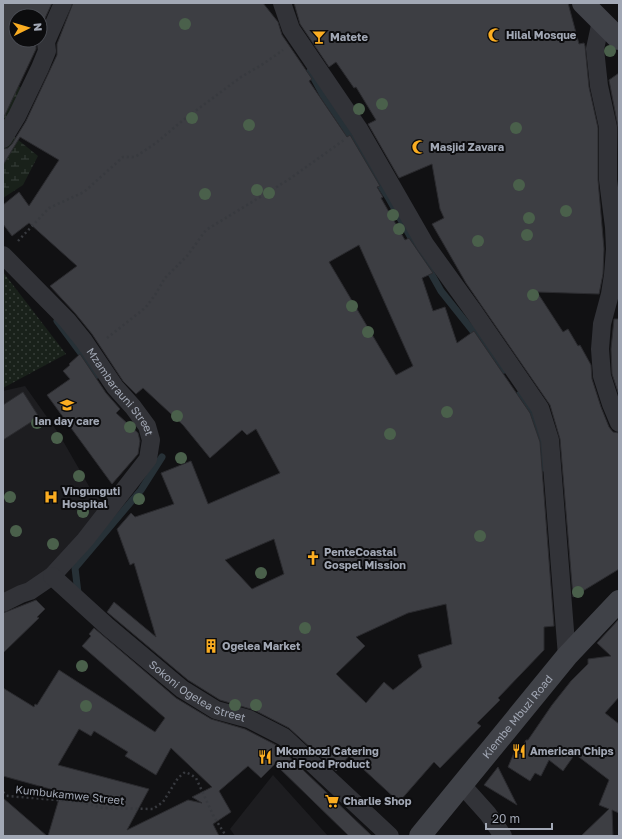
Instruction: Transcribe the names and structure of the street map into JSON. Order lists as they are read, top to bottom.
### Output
{
  "streets": {
    "main road": ["Kiembe Mbuzi Road"],
    "street": ["Mzambarauni Street", "Sokoni Ogelea Street"],
    "path": ["Kumbukamwe Street"]
  },
  "crossings": [
    ["Mzambarauni Street", "Sokoni Ogelea Street"]
  ],
  "places": {
    "mosque": ["Hilal Mosque", "Masjid Zavara"],
    "bar": ["Matete"],
    "school or university": ["Ian day care"],
    "hospital": ["Vingunguti Hospital"],
    "church": ["PenteCoastal Gospel Mission"],
    "building": ["Ogelea Market"],
    "restaurant": ["American Chips", "Mkombozi Catering and Food Product"],
    "supermarket": ["Charlie Shop"]
  },
  "scale_bar": "20 m",
  "north": "right"
}
